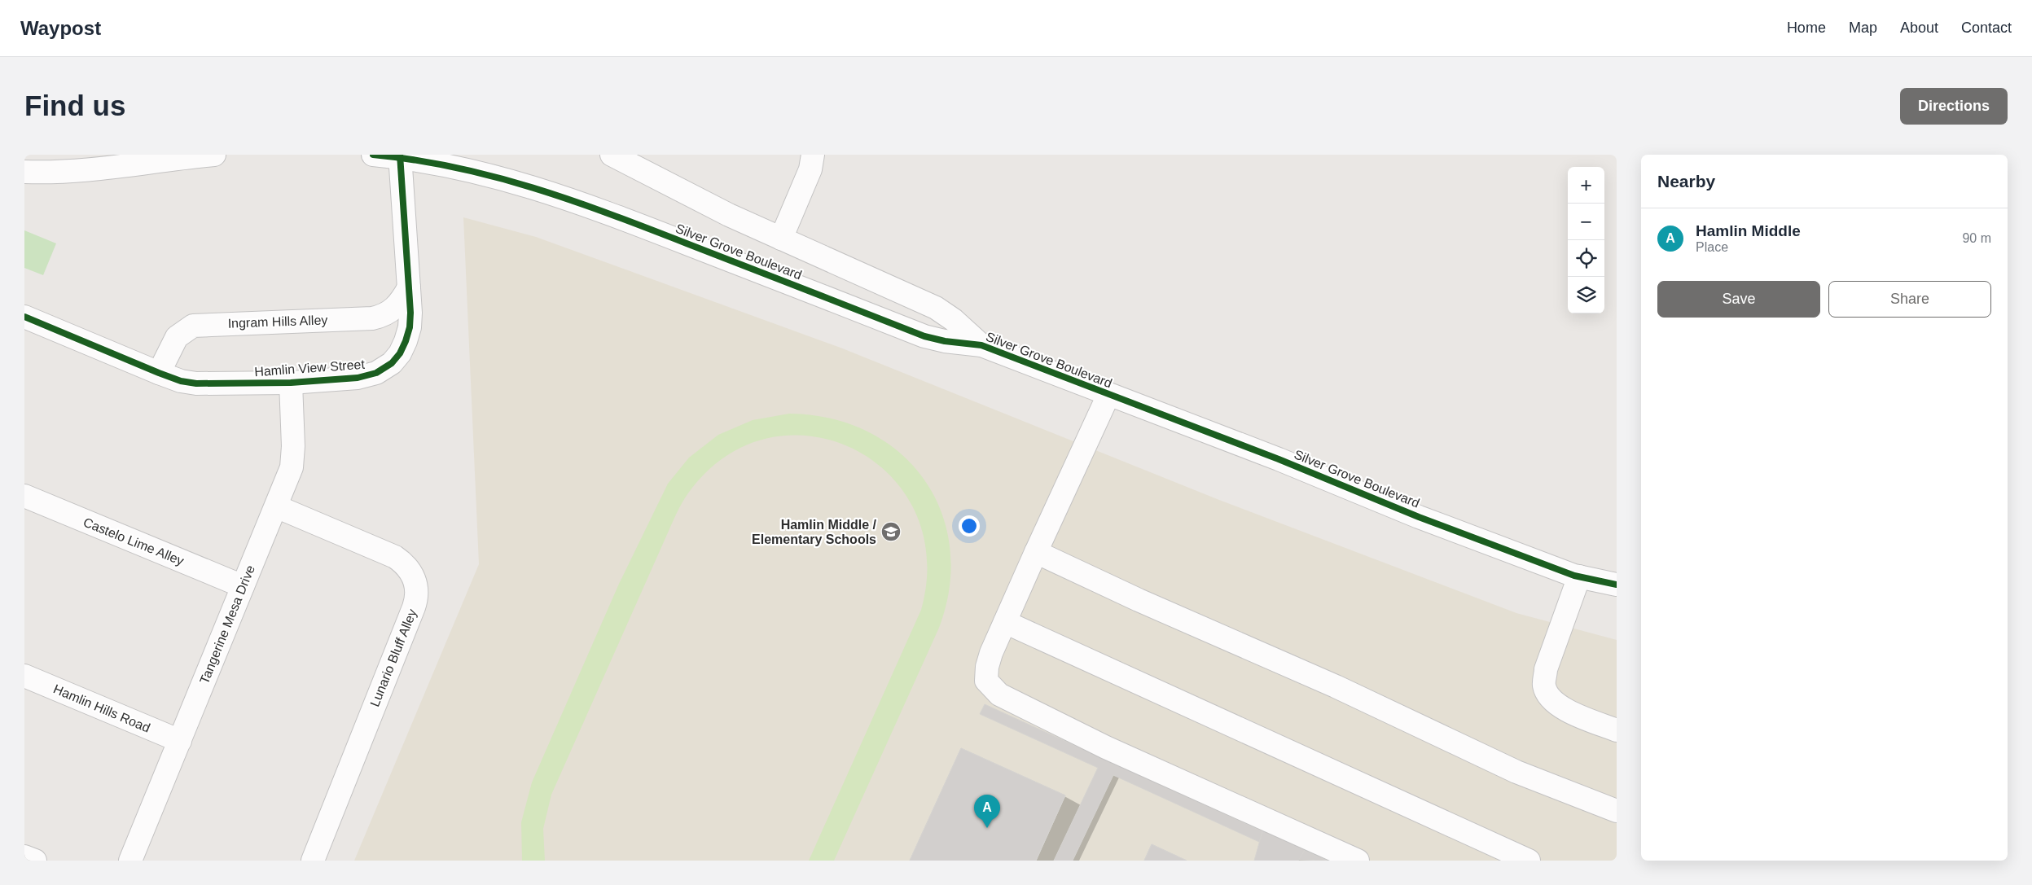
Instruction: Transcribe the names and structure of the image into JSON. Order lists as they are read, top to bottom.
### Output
{
  "streets": {
    "street": [
      "Silver Grove Boulevard",
      "Ingram Hills Alley",
      "Hamlin View Street",
      "Castelo Lime Alley",
      "Tangerine Mesa Drive",
      "Lunario Bluff Alley",
      "Hamlin Hills Road"
    ]
  },
  "crossings": [
    ["Silver Grove Boulevard", "Hamlin View Street"],
    ["Ingram Hills Alley", "Hamlin View Street"],
    ["Hamlin View Street", "Tangerine Mesa Drive"],
    ["Castelo Lime Alley", "Tangerine Mesa Drive"],
    ["Tangerine Mesa Drive", "Lunario Bluff Alley"],
    ["Tangerine Mesa Drive", "Hamlin Hills Road"]
  ],
  "places": {
    "school or university": ["Hamlin Middle / Elementary Schools"]
  },
  "page": {
    "header": "Waypost",
    "nav": [
      "Home",
      "Map",
      "About",
      "Contact"
    ],
    "buttons": [
      "Directions",
      ["Save", "Share"]
    ],
    "title": "Find us",
    "heading": "Nearby",
    "map_buttons": ["+", "−"],
    "list": [
      {
        "mark": "A",
        "name": "Hamlin Middle",
        "note": "Place",
        "value": "90 m"
      }
    ],
    "pins": "A"
  }
}
